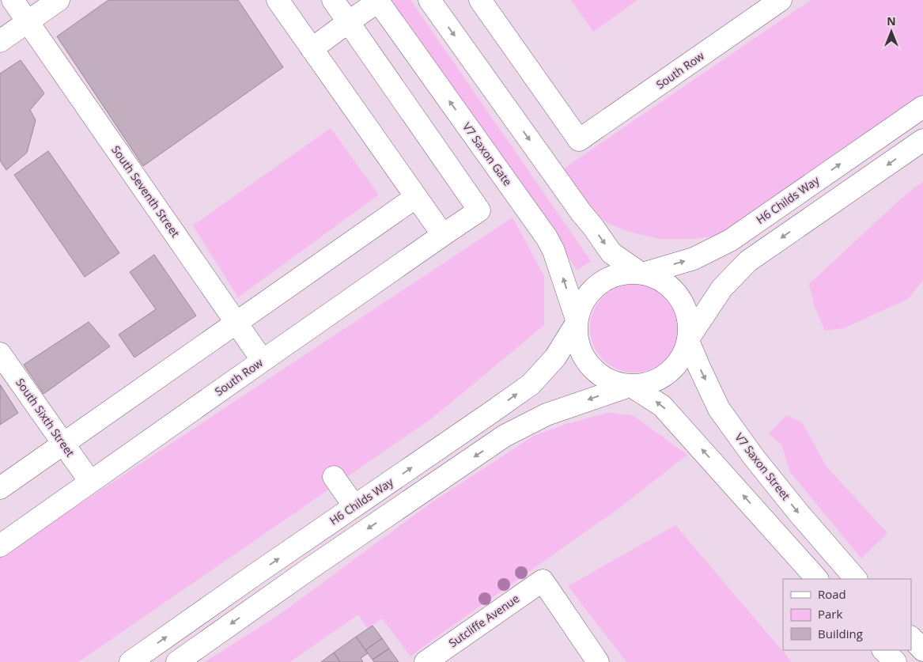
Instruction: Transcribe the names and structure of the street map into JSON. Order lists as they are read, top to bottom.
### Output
{
  "streets": {
    "street": [
      "South Row",
      "V7 Saxon Gate",
      "South Seventh Street",
      "H6 Childs Way",
      "South Sixth Street",
      "V7 Saxon Street",
      "Sutcliffe Avenue"
    ]
  },
  "crossings": [
    ["South Row", "South Seventh Street"],
    ["South Row", "South Sixth Street"],
    ["V7 Saxon Gate", "H6 Childs Way"],
    ["V7 Saxon Gate", "V7 Saxon Street"],
    ["H6 Childs Way", "V7 Saxon Street"]
  ],
  "legend": ["Road", "Park", "Building"],
  "north": "top"
}
